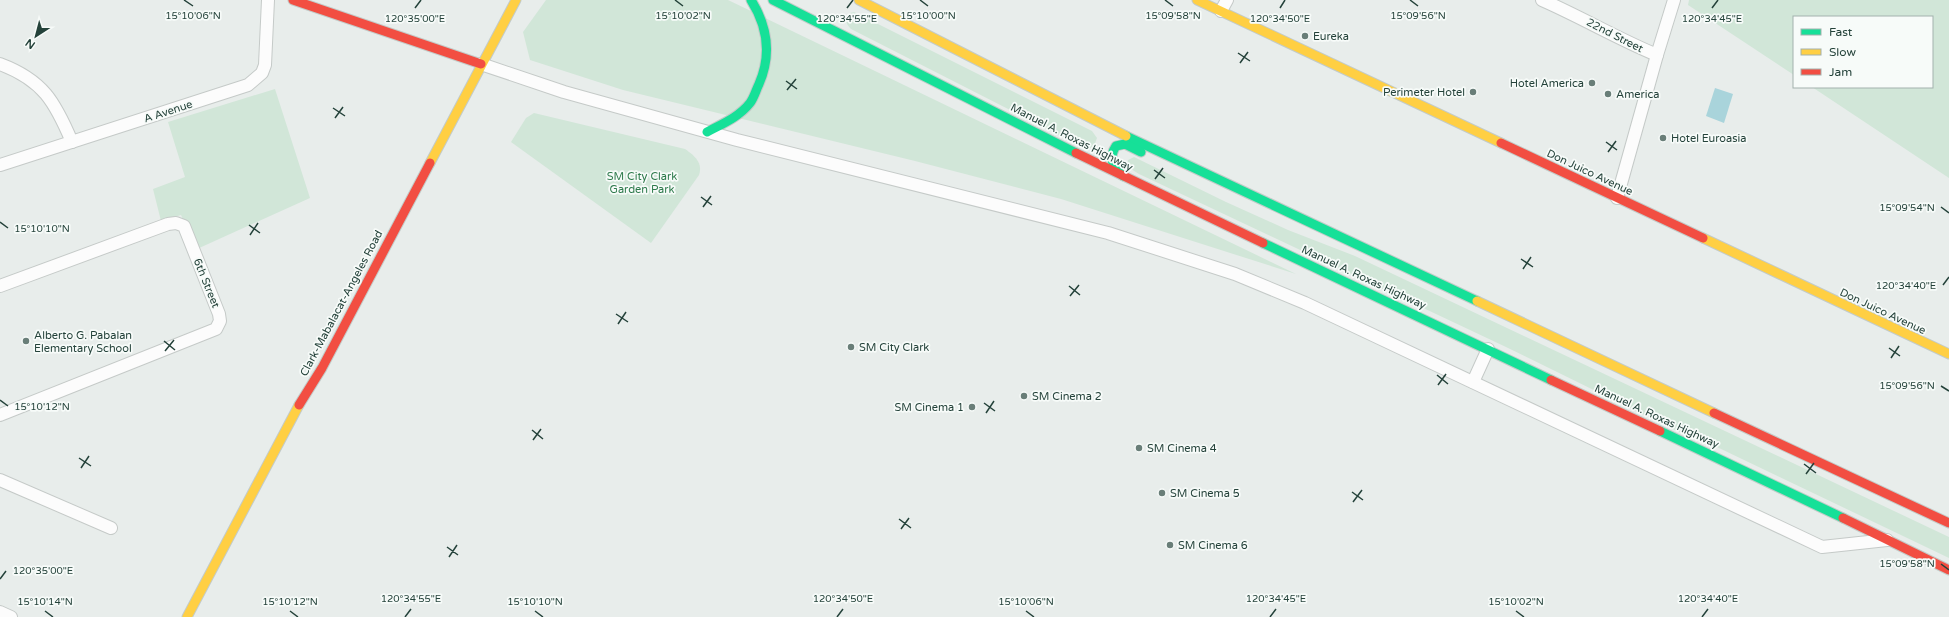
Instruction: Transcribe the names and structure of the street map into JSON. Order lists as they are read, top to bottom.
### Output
{
  "streets": {
    "main road": ["Manuel A. Roxas Highway", "Don Juico Avenue", "Clark-Mabalacat-Angeles Road"],
    "street": ["22nd Street", "A Avenue", "6th Street"]
  },
  "parks": ["SM City Clark Garden Park"],
  "places": [
    "Eureka",
    "Hotel America",
    "Perimeter Hotel",
    "America",
    "Hotel Euroasia",
    "Alberto G. Pabalan Elementary School",
    "SM City Clark",
    "SM Cinema 2",
    "SM Cinema 1",
    "SM Cinema 4",
    "SM Cinema 5",
    "SM Cinema 6"
  ],
  "legend": ["Fast", "Slow", "Jam"],
  "north": "bottom left",
  "coordinates": [
    "15°10'06\"N",
    "15°10'02\"N",
    "15°10'00\"N",
    "15°09'58\"N",
    "15°09'56\"N",
    "120°35'00\"E",
    "120°34'55\"E",
    "120°34'45\"E",
    "120°34'50\"E",
    "15°09'54\"N",
    "15°10'10\"N",
    "120°34'40\"E",
    "15°10'12\"N",
    "15°10'14\"N"
  ]
}
